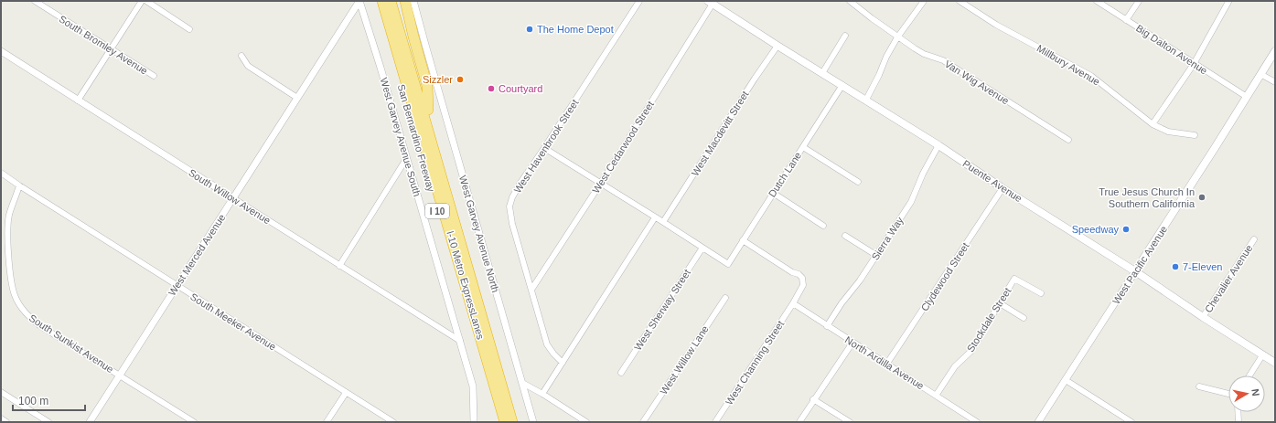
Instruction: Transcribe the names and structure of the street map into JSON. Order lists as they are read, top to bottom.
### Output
{
  "streets": {
    "highway": ["San Bernardino Freeway", "I 10", "I-10 Metro ExpressLanes"],
    "main road": ["Puente Avenue", "West Pacific Avenue"],
    "street": [
      "South Bromley Avenue",
      "Big Dalton Avenue",
      "Millbury Avenue",
      "Van Wig Avenue",
      "West Macdevitt Street",
      "West Garvey Avenue South",
      "West Havenbrook Street",
      "West Cedarwood Street",
      "Dutch Lane",
      "South Willow Avenue",
      "West Garvey Avenue North",
      "Sierra Way",
      "West Merced Avenue",
      "Clydewood Street",
      "Chevalier Avenue",
      "West Sherway Street",
      "Stockdale Street",
      "South Meeker Avenue",
      "South Sunkist Avenue",
      "West Willow Lane",
      "West Channing Street",
      "North Ardilla Avenue"
    ]
  },
  "crossings": [
    ["Big Dalton Avenue", "West Pacific Avenue"],
    ["West Macdevitt Street", "Puente Avenue"],
    ["West Garvey Avenue South", "South Willow Avenue"],
    ["West Garvey Avenue South", "West Merced Avenue"],
    ["West Havenbrook Street", "West Cedarwood Street"],
    ["West Cedarwood Street", "Puente Avenue"],
    ["Dutch Lane", "Puente Avenue"],
    ["Dutch Lane", "West Sherway Street"],
    ["Dutch Lane", "West Channing Street"],
    ["Puente Avenue", "Sierra Way"],
    ["Puente Avenue", "West Pacific Avenue"],
    ["Puente Avenue", "Clydewood Street"],
    ["Puente Avenue", "Chevalier Avenue"],
    ["South Willow Avenue", "West Merced Avenue"],
    ["Sierra Way", "North Ardilla Avenue"],
    ["West Merced Avenue", "South Meeker Avenue"],
    ["West Merced Avenue", "South Sunkist Avenue"],
    ["Clydewood Street", "North Ardilla Avenue"],
    ["Stockdale Street", "North Ardilla Avenue"],
    ["South Meeker Avenue", "South Sunkist Avenue"],
    ["West Channing Street", "North Ardilla Avenue"]
  ],
  "places": [
    "The Home Depot",
    "Sizzler",
    "Courtyard",
    "True Jesus Church In Southern California",
    "Speedway",
    "7-Eleven"
  ],
  "scale_bar": "100 m",
  "north": "right"
}
